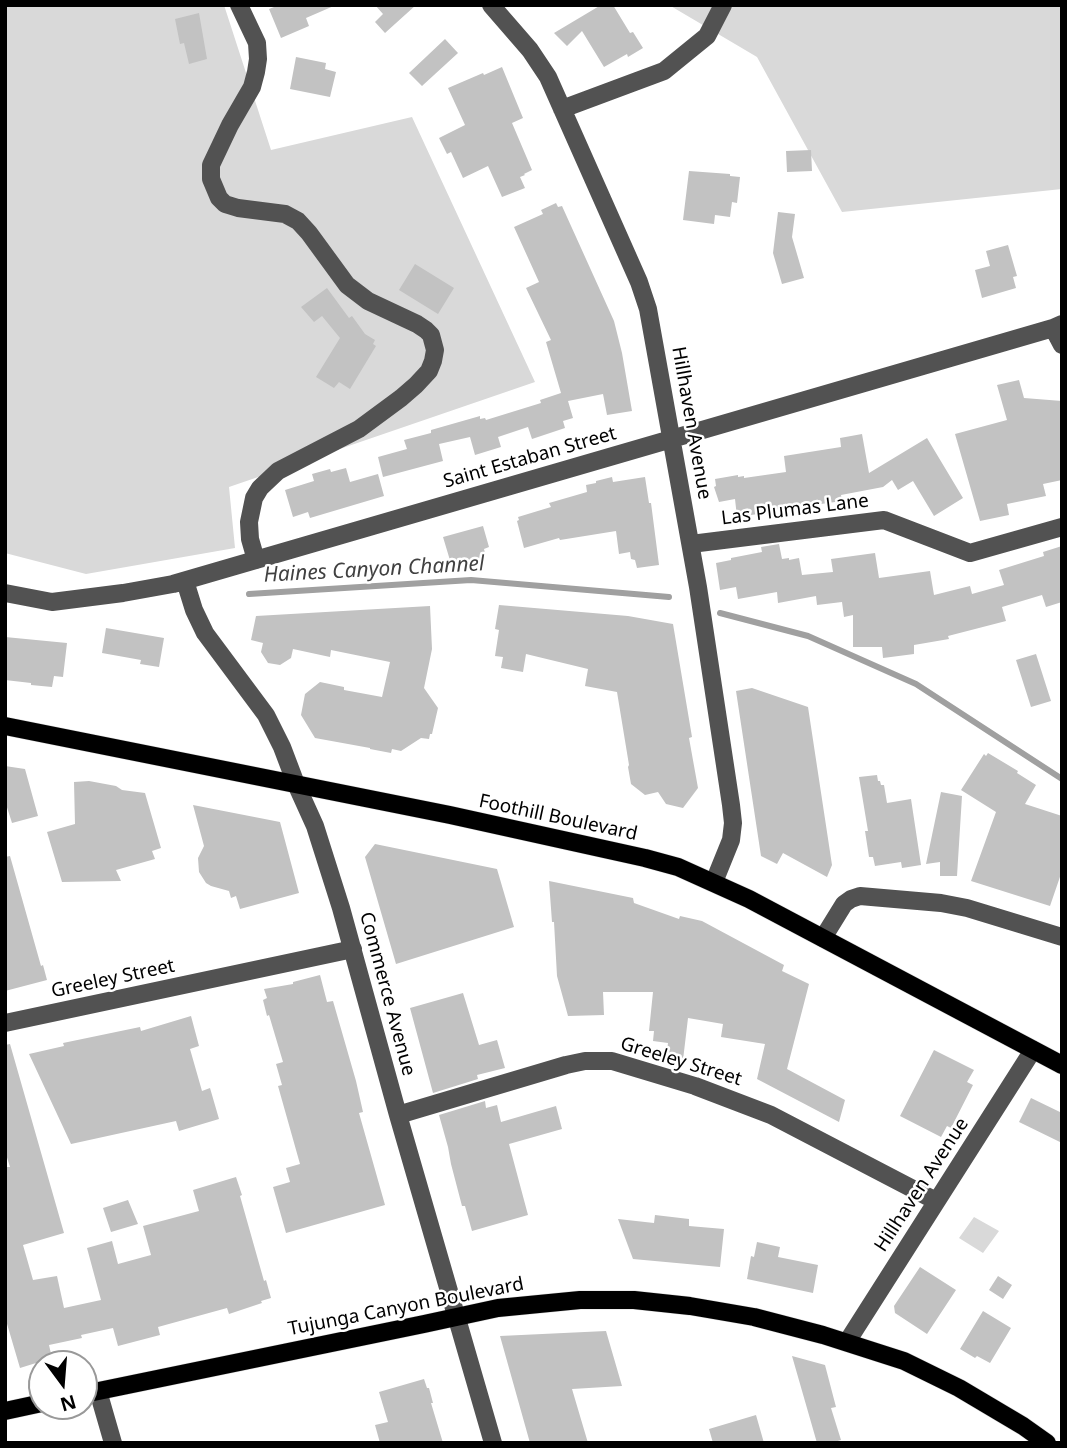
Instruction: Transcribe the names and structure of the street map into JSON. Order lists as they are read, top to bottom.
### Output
{
  "streets": {
    "main road": ["Foothill Boulevard", "Tujunga Canyon Boulevard"],
    "street": [
      "Hillhaven Avenue",
      "Saint Estaban Street",
      "Las Plumas Lane",
      "Greeley Street",
      "Commerce Avenue"
    ]
  },
  "crossings": [
    ["Hillhaven Avenue", "Saint Estaban Street"],
    ["Hillhaven Avenue", "Las Plumas Lane"],
    ["Hillhaven Avenue", "Foothill Boulevard"],
    ["Hillhaven Avenue", "Greeley Street"],
    ["Hillhaven Avenue", "Tujunga Canyon Boulevard"],
    ["Saint Estaban Street", "Commerce Avenue"],
    ["Foothill Boulevard", "Commerce Avenue"],
    ["Greeley Street", "Commerce Avenue"],
    ["Commerce Avenue", "Tujunga Canyon Boulevard"]
  ],
  "water": ["Haines Canyon Channel"],
  "north": "bottom"
}
